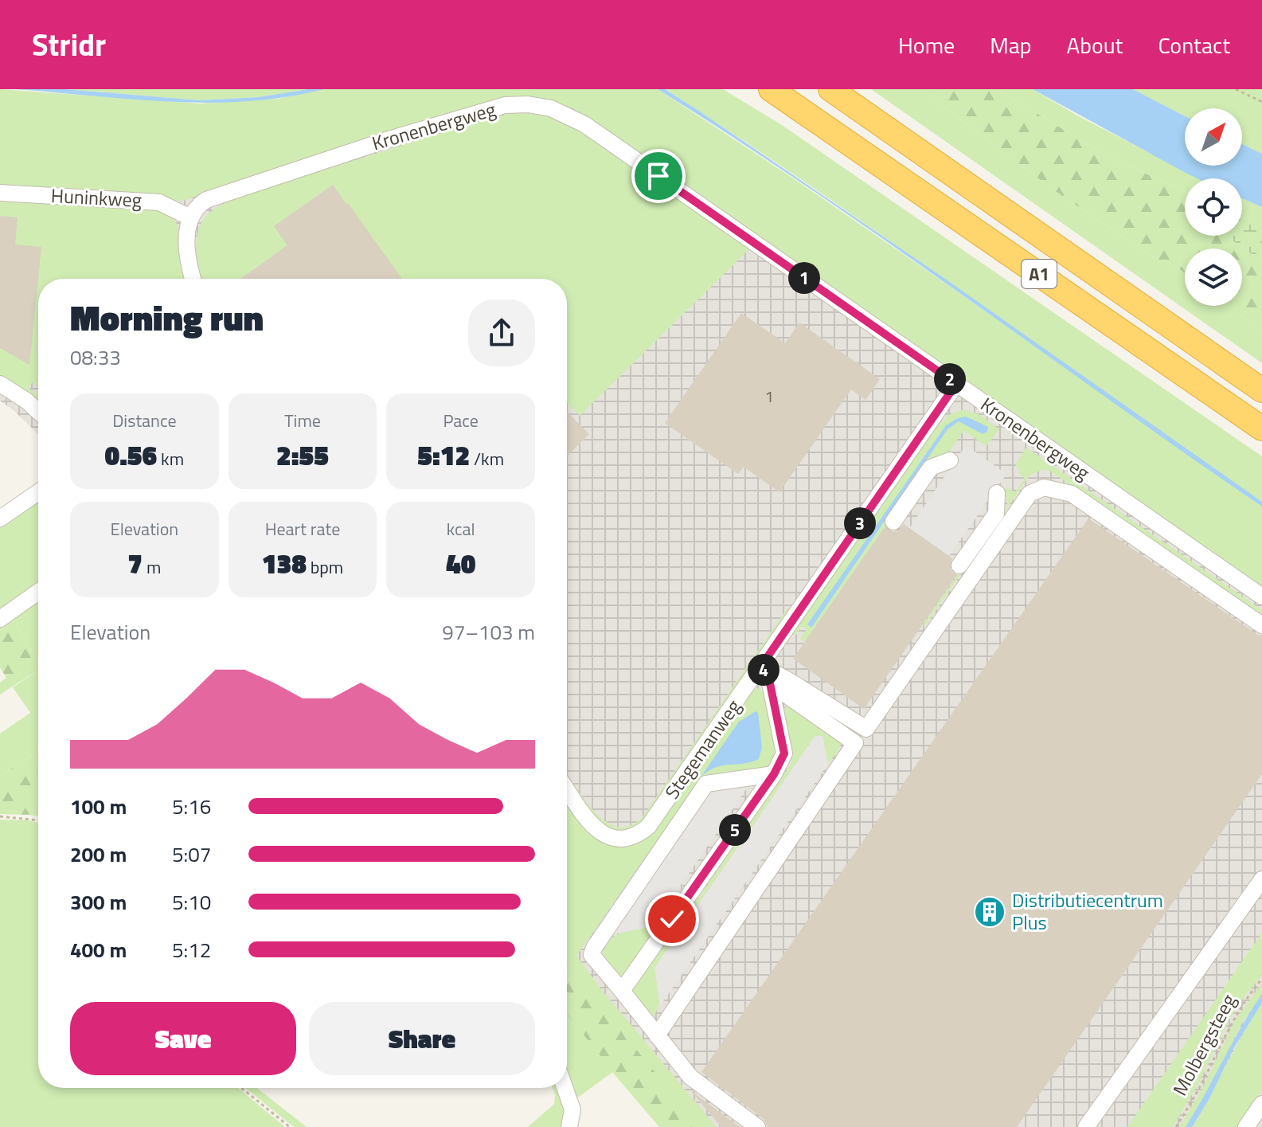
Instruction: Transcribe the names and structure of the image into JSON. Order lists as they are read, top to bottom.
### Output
{
  "streets": {
    "highway": ["A1"],
    "street": ["Kronenbergweg", "Huninkweg", "Stegemanweg"],
    "path": ["Molbergsteeg"]
  },
  "crossings": [
    ["Kronenbergweg", "Huninkweg"],
    ["Kronenbergweg", "Stegemanweg"]
  ],
  "places": {
    "building": ["Distributiecentrum Plus"]
  },
  "house_numbers": ["1"],
  "north": "top right",
  "page": {
    "header": "Stridr",
    "nav": [
      "Home",
      "Map",
      "About",
      "Contact"
    ],
    "pins": [
      "1",
      "2",
      "3",
      "4",
      "5"
    ],
    "heading": ["Morning run", "08:33"],
    "stats": [
      ["Distance", "0.56 km"],
      ["Time", "2:55"],
      ["Pace", "5:12 /km"],
      ["Elevation", "7 m"],
      ["Heart rate", "138 bpm"],
      ["kcal", "40"]
    ],
    "chart": ["Elevation", "97–103 m"],
    "list": [
      {
        "name": "100 m",
        "note": "5:16"
      },
      {
        "name": "200 m",
        "note": "5:07"
      },
      {
        "name": "300 m",
        "note": "5:10"
      },
      {
        "name": "400 m",
        "note": "5:12"
      }
    ],
    "buttons": ["Save", "Share"]
  }
}
